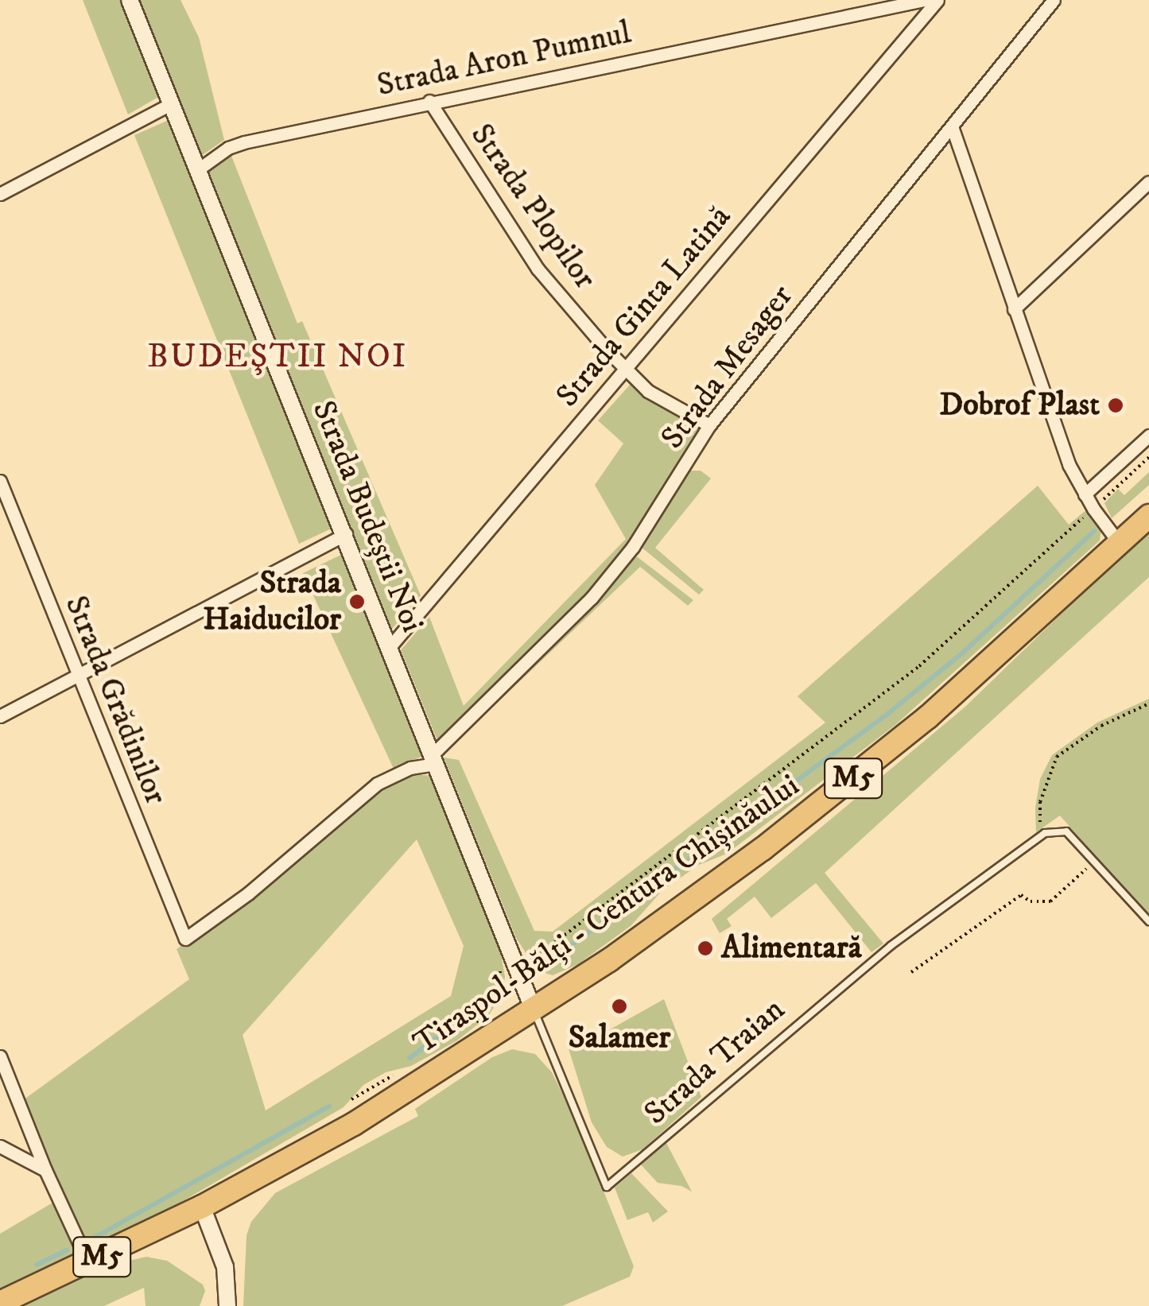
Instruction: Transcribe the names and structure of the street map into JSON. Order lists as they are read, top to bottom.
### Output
{
  "streets": {
    "highway": ["M5", "Tiraspol-Bălţi - Centura Chișinăului"],
    "street": [
      "Strada Aron Pumnul",
      "Strada Plopilor",
      "Strada Ginta Latină",
      "Strada Mesager",
      "Strada Budeștii Noi",
      "Strada Grădinilor"
    ],
    "lane": ["Strada Traian"]
  },
  "crossings": [
    ["Strada Aron Pumnul", "Strada Plopilor"],
    ["Strada Aron Pumnul", "Strada Budeștii Noi"],
    ["Strada Plopilor", "Strada Ginta Latină"],
    ["Strada Plopilor", "Strada Mesager"],
    ["Strada Ginta Latină", "Strada Budeștii Noi"],
    ["Strada Mesager", "Strada Budeștii Noi"],
    ["Strada Mesager", "Strada Grădinilor"],
    ["Strada Budeștii Noi", "Strada Grădinilor"],
    ["Strada Budeștii Noi", "Tiraspol-Bălţi - Centura Chișinăului"],
    ["Strada Budeștii Noi", "Strada Traian"],
    ["Tiraspol-Bălţi - Centura Chișinăului", "Strada Traian"]
  ],
  "districts": ["BUDEŞTII NOI"],
  "places": [
    "Dobrof Plast",
    "Strada Haiducilor",
    "Alimentară",
    "Salamer"
  ]
}
